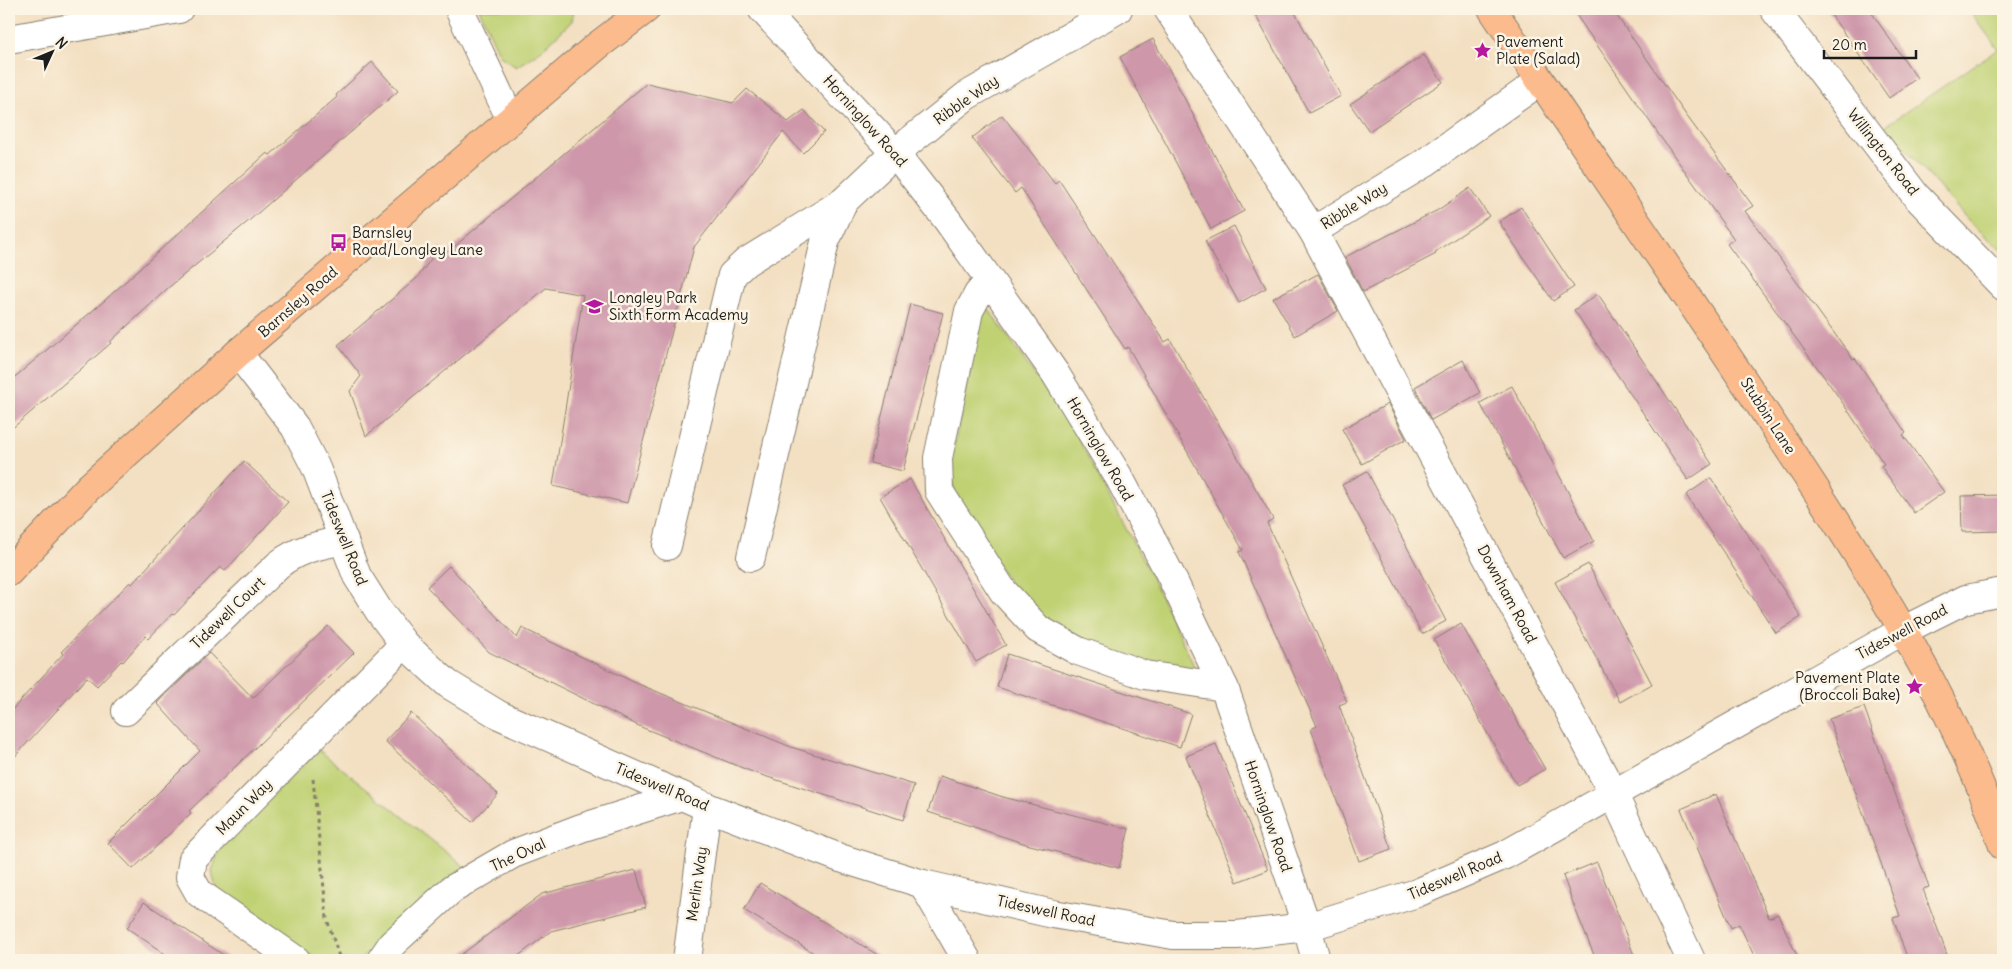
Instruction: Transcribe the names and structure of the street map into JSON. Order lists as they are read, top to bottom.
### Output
{
  "streets": {
    "main road": ["Barnsley Road", "Stubbin Lane"],
    "street": [
      "Ribble Way",
      "Horninglow Road",
      "Willington Road",
      "Tideswell Road",
      "Downham Road",
      "Tidewell Court",
      "Maun Way",
      "The Oval",
      "Merlin Way"
    ]
  },
  "crossings": [
    ["Ribble Way", "Horninglow Road"],
    ["Ribble Way", "Stubbin Lane"],
    ["Ribble Way", "Downham Road"],
    ["Horninglow Road", "Tideswell Road"],
    ["Barnsley Road", "Tideswell Road"],
    ["Stubbin Lane", "Tideswell Road"],
    ["Tideswell Road", "Downham Road"],
    ["Tideswell Road", "Tidewell Court"],
    ["Tideswell Road", "Maun Way"],
    ["Tideswell Road", "The Oval"],
    ["Tideswell Road", "Merlin Way"]
  ],
  "places": {
    "place": ["Pavement Plate (Salad)", "Pavement Plate (Broccoli Bake)"],
    "bus stop": ["Barnsley Road/Longley Lane"],
    "school or university": ["Longley Park Sixth Form Academy"]
  },
  "scale_bar": "20 m",
  "north": "top right"
}
